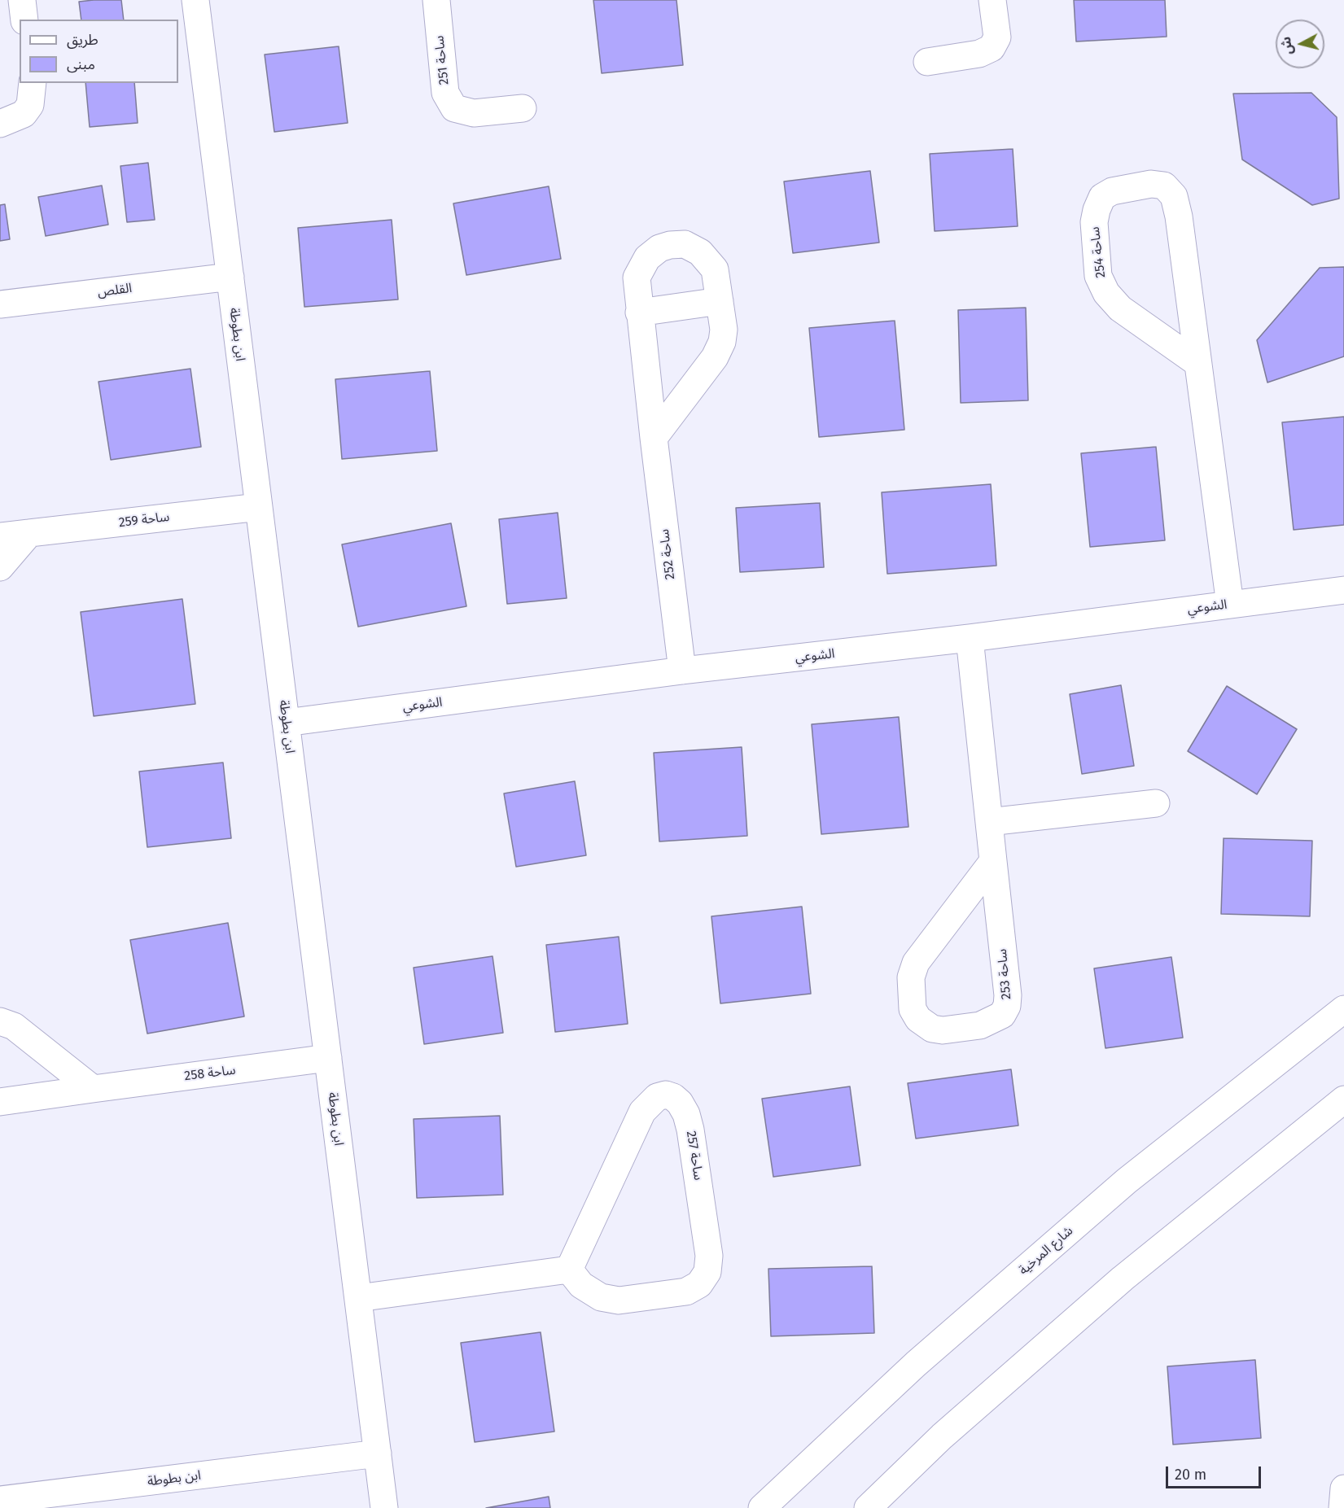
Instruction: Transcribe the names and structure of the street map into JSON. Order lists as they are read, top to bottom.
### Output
{
  "streets": {
    "main road": [
      "ساحة 251",
      "ساحة 254",
      "القلص",
      "ابن بطوطة",
      "ساحة 259",
      "ساحة 252",
      "الشوعي",
      "ساحة 253",
      "ساحة 258",
      "ساحة 257",
      "شارع المرخية"
    ]
  },
  "crossings": [
    ["ساحة 254", "الشوعي"],
    ["القلص", "ابن بطوطة"],
    ["ابن بطوطة", "ساحة 259"],
    ["ابن بطوطة", "الشوعي"],
    ["ابن بطوطة", "ساحة 258"],
    ["ساحة 252", "الشوعي"],
    ["الشوعي", "ساحة 253"]
  ],
  "legend": ["طريق", "مبنى"],
  "scale_bar": "20 m",
  "north": "left"
}
